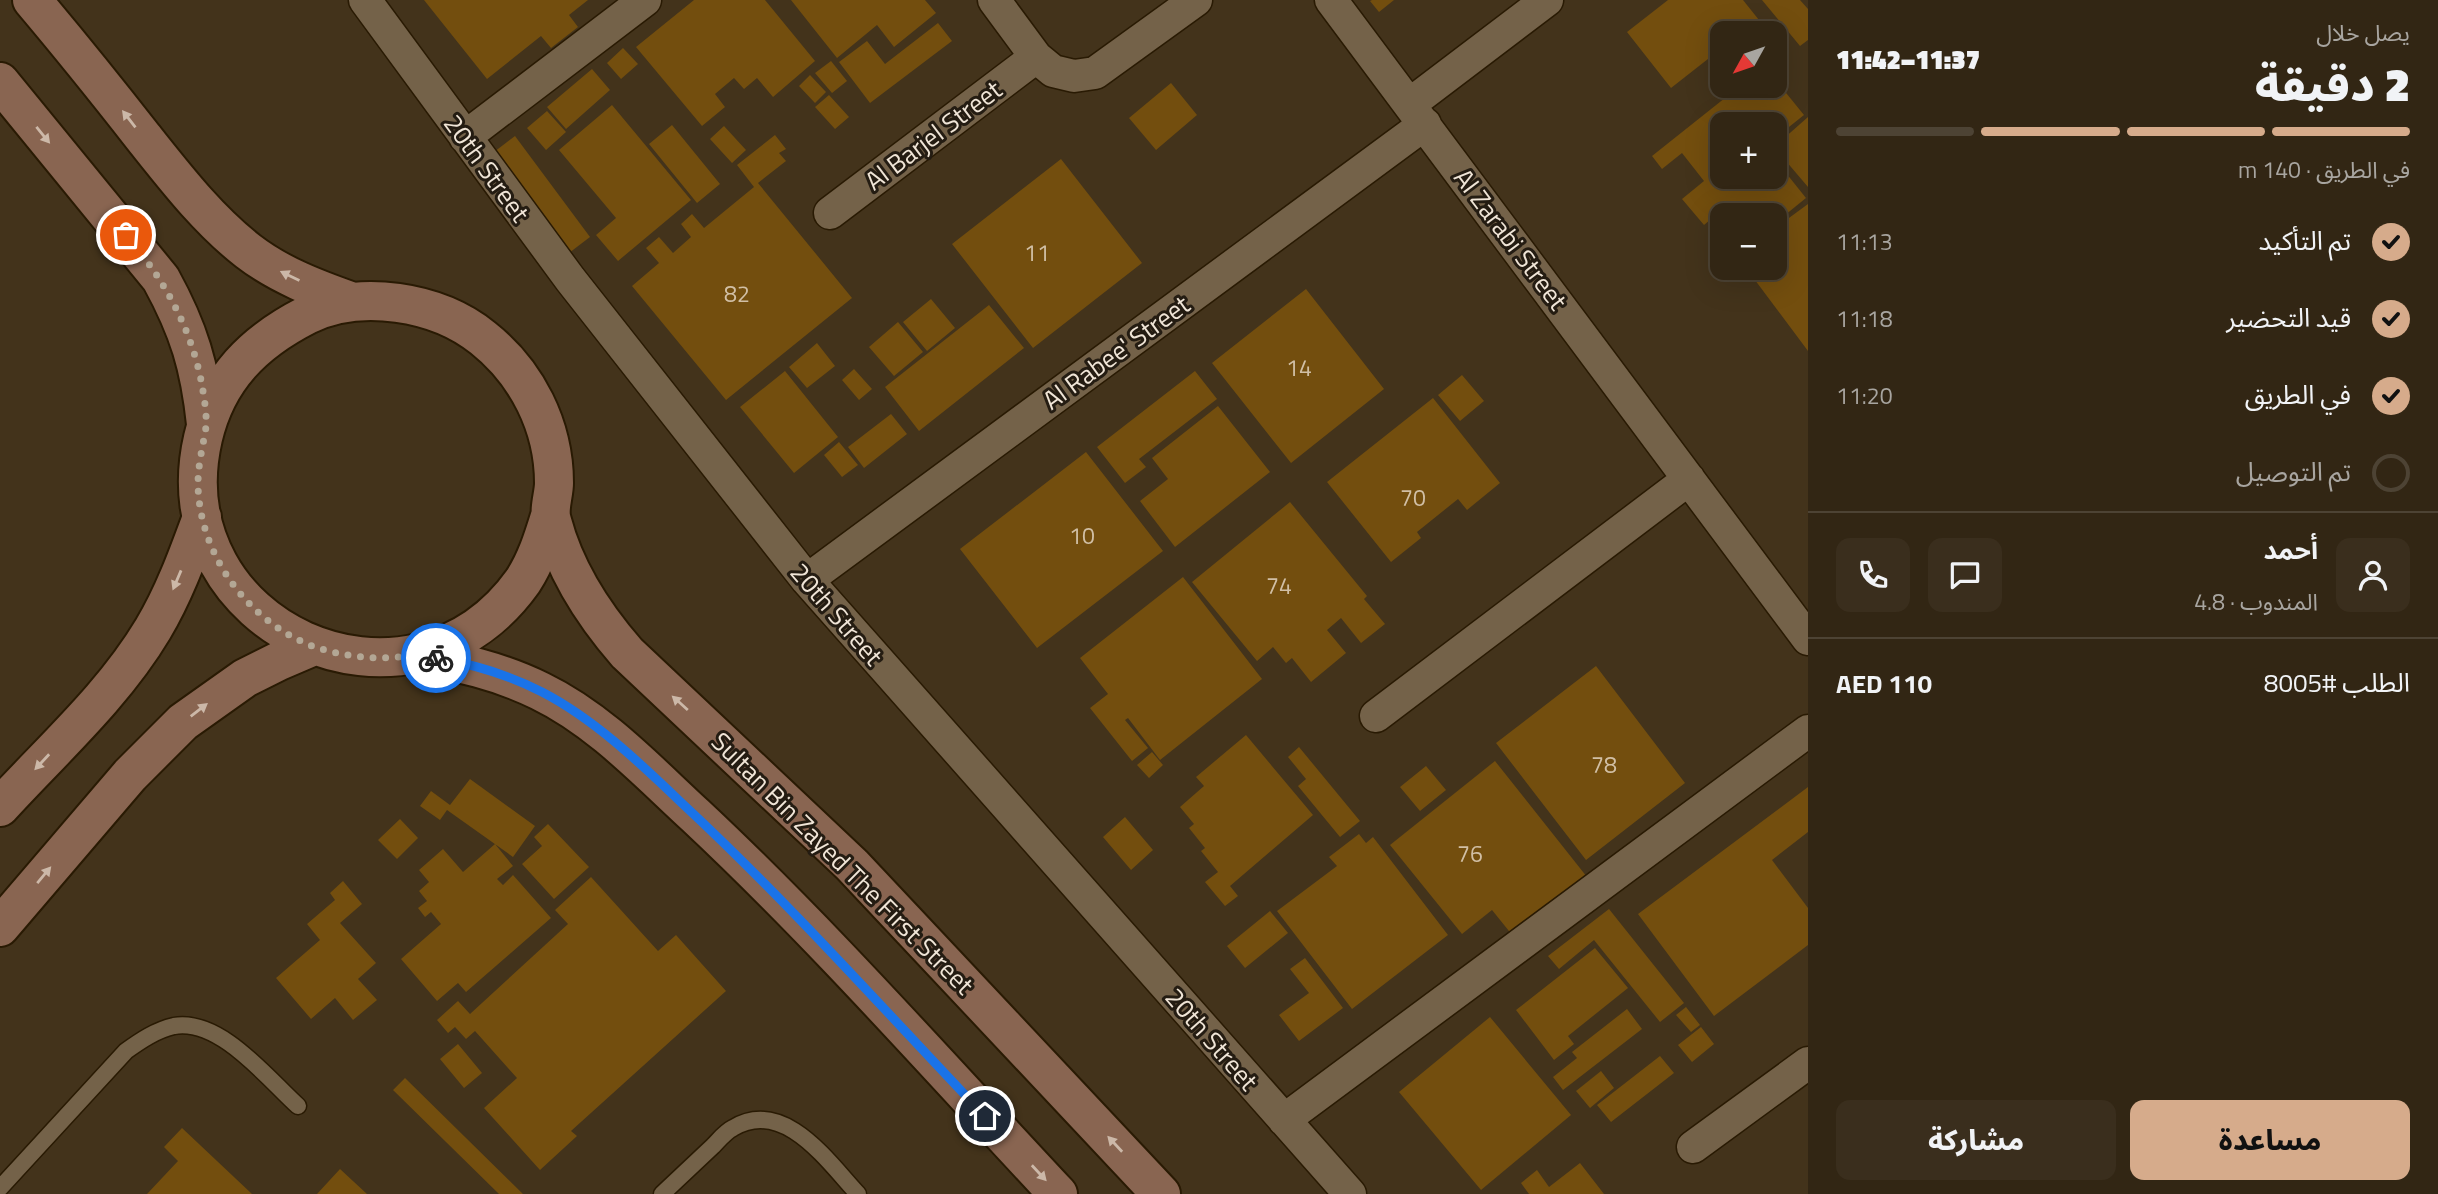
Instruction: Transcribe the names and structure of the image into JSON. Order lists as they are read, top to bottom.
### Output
{
  "streets": {
    "main road": ["Sultan Bin Zayed The First Street"],
    "street": [
      "Al Barjel Street",
      "20th Street",
      "Al Zarabi Street",
      "Al Rabee' Street"
    ]
  },
  "crossings": [
    ["20th Street", "Al Rabee' Street"],
    ["Al Zarabi Street", "Al Rabee' Street"]
  ],
  "house_numbers": [
    "11",
    "82",
    "14",
    "70",
    "10",
    "74",
    "78",
    "76"
  ],
  "north": "bottom left",
  "page": {
    "heading": ["2 دقيقة", "يصل خلال", "11:37–11:42"],
    "panel": [
      "أحمد",
      "المندوب · 4.8",
      "الطلب #8005",
      "AED 110"
    ],
    "map_buttons": ["+", "−"],
    "bar": "في الطريق · 140 m",
    "list": [
      ["تم التأكيد", "11:13"],
      ["قيد التحضير", "11:18"],
      ["في الطريق", "11:20"],
      "تم التوصيل"
    ],
    "buttons": ["مساعدة", "مشاركة"]
  }
}
